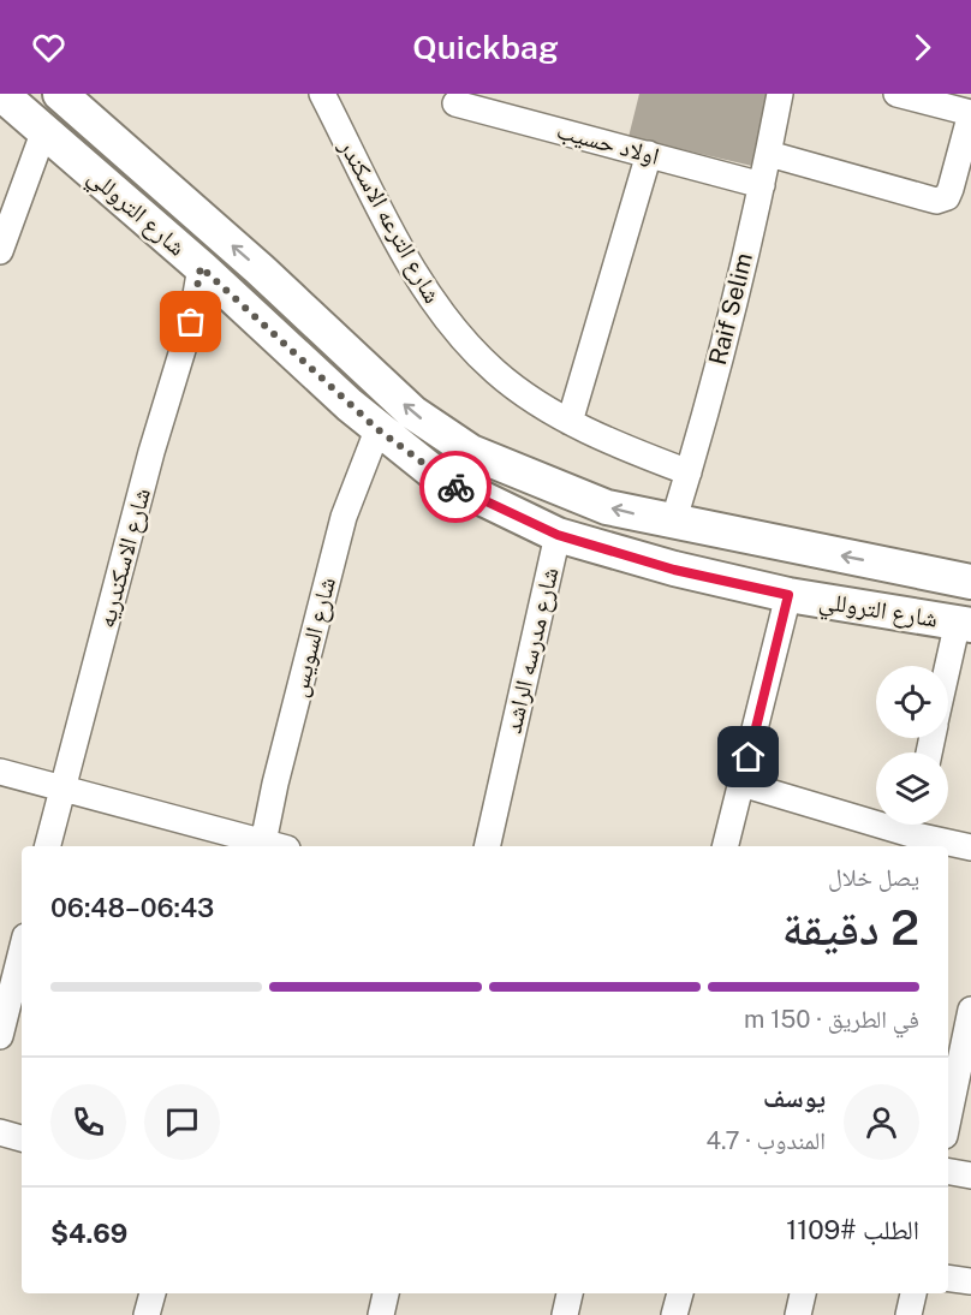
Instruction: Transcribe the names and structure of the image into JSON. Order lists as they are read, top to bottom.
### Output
{
  "streets": {
    "street": [
      "اولاد حسيب",
      "شارع التروللي",
      "شارع الترعه الاسكندر",
      "Raif Selim",
      "شارع الاسكندريه",
      "شارع السويس",
      "شارع مدرسه الراشد"
    ]
  },
  "crossings": [
    ["اولاد حسيب", "Raif Selim"],
    ["شارع التروللي", "Raif Selim"],
    ["شارع التروللي", "شارع الاسكندريه"],
    ["شارع التروللي", "شارع السويس"],
    ["شارع التروللي", "شارع مدرسه الراشد"],
    ["شارع الترعه الاسكندر", "Raif Selim"]
  ],
  "page": {
    "header": "Quickbag",
    "heading": ["2 دقيقة", "يصل خلال", "06:43–06:48"],
    "panel": [
      "يوسف",
      "المندوب · 4.7",
      "الطلب #1109",
      "$4.69"
    ],
    "bar": "في الطريق · 150 m"
  }
}
